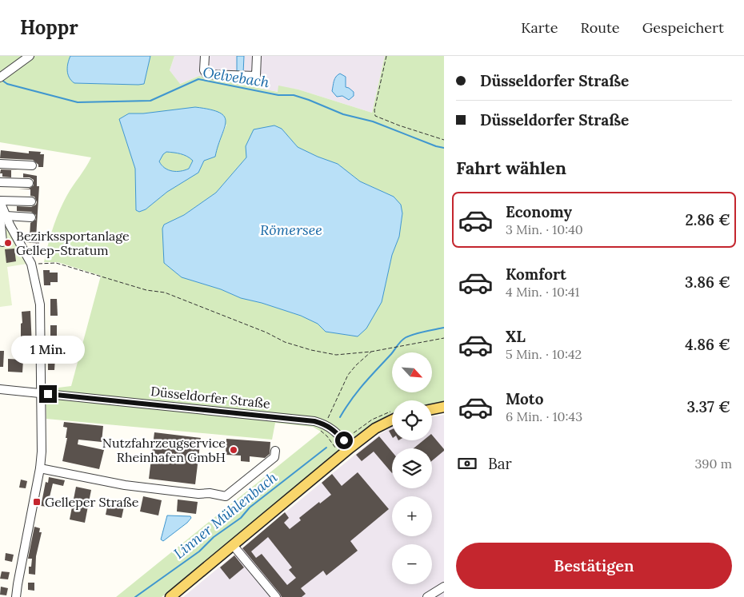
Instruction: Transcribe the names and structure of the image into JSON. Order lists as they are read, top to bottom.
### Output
{
  "streets": {
    "street": ["Düsseldorfer Straße"]
  },
  "water": ["Oelvebach", "Römersee", "Linner Mühlenbach"],
  "places": {
    "other": ["Bezirkssportanlage Gellep-Stratum", "Nutzfahrzeugservice Rheinhafen GmbH"],
    "transit": ["Gelleper Straße"]
  },
  "north": "bottom right",
  "page": {
    "header": "Hoppr",
    "nav": ["Karte", "Route", "Gespeichert"],
    "banner": ["Düsseldorfer Straße", "Düsseldorfer Straße"],
    "heading": "Fahrt wählen",
    "list": [
      {
        "name": "Economy",
        "note": "3 Min. · 10:40",
        "value": "2.86 €"
      },
      {
        "name": "Komfort",
        "note": "4 Min. · 10:41",
        "value": "3.86 €"
      },
      {
        "name": "XL",
        "note": "5 Min. · 10:42",
        "value": "4.86 €"
      },
      {
        "name": "Moto",
        "note": "6 Min. · 10:43",
        "value": "3.37 €"
      }
    ],
    "bubble": "1 Min.",
    "map_buttons": ["+", "−"],
    "pay": ["Bar", "390 m"],
    "buttons": "Bestätigen"
  }
}
